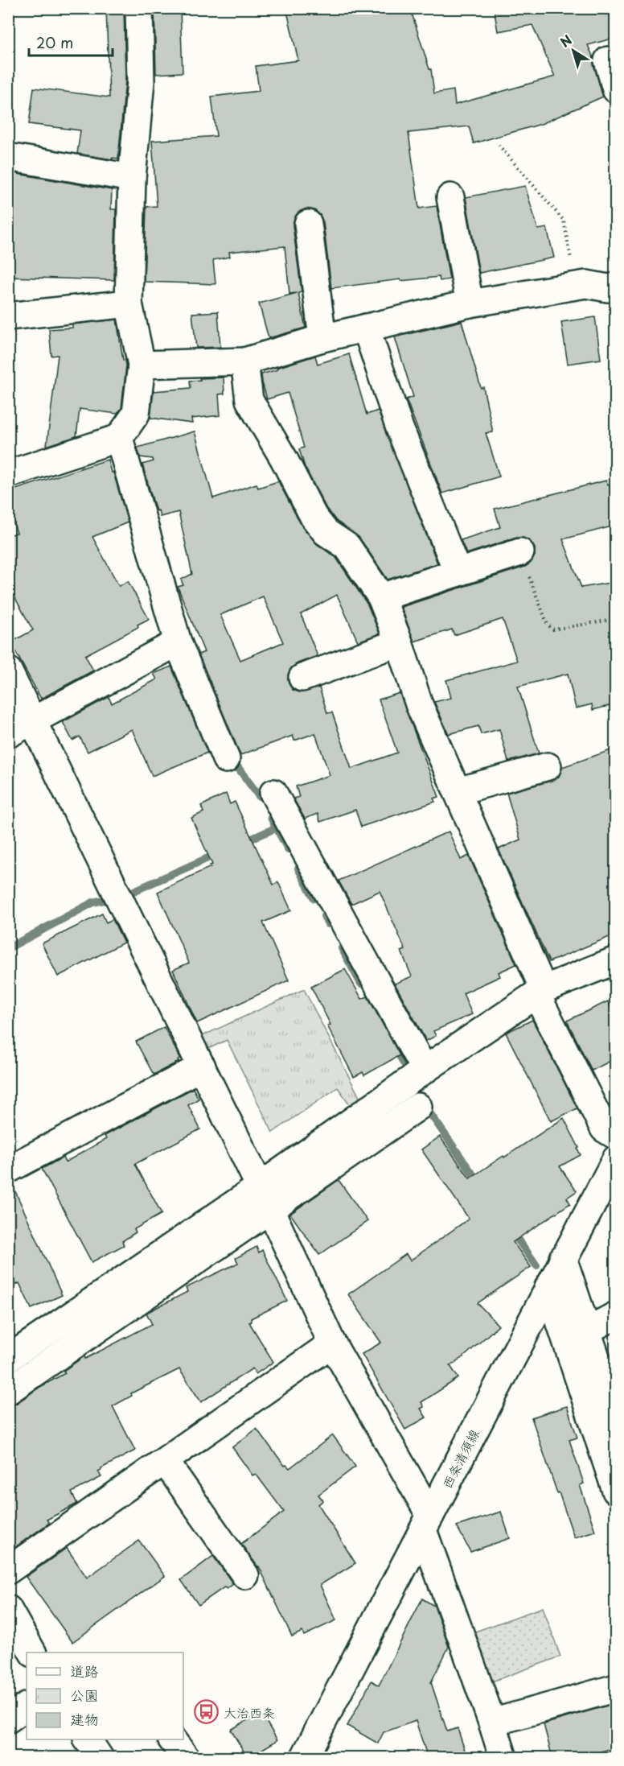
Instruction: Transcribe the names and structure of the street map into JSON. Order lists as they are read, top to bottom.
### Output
{
  "streets": {
    "street": ["西条清須線"]
  },
  "places": {
    "bus stop": ["大治西条"]
  },
  "legend": ["道路", "公園", "建物"],
  "scale_bar": "20 m",
  "north": "top left"
}
